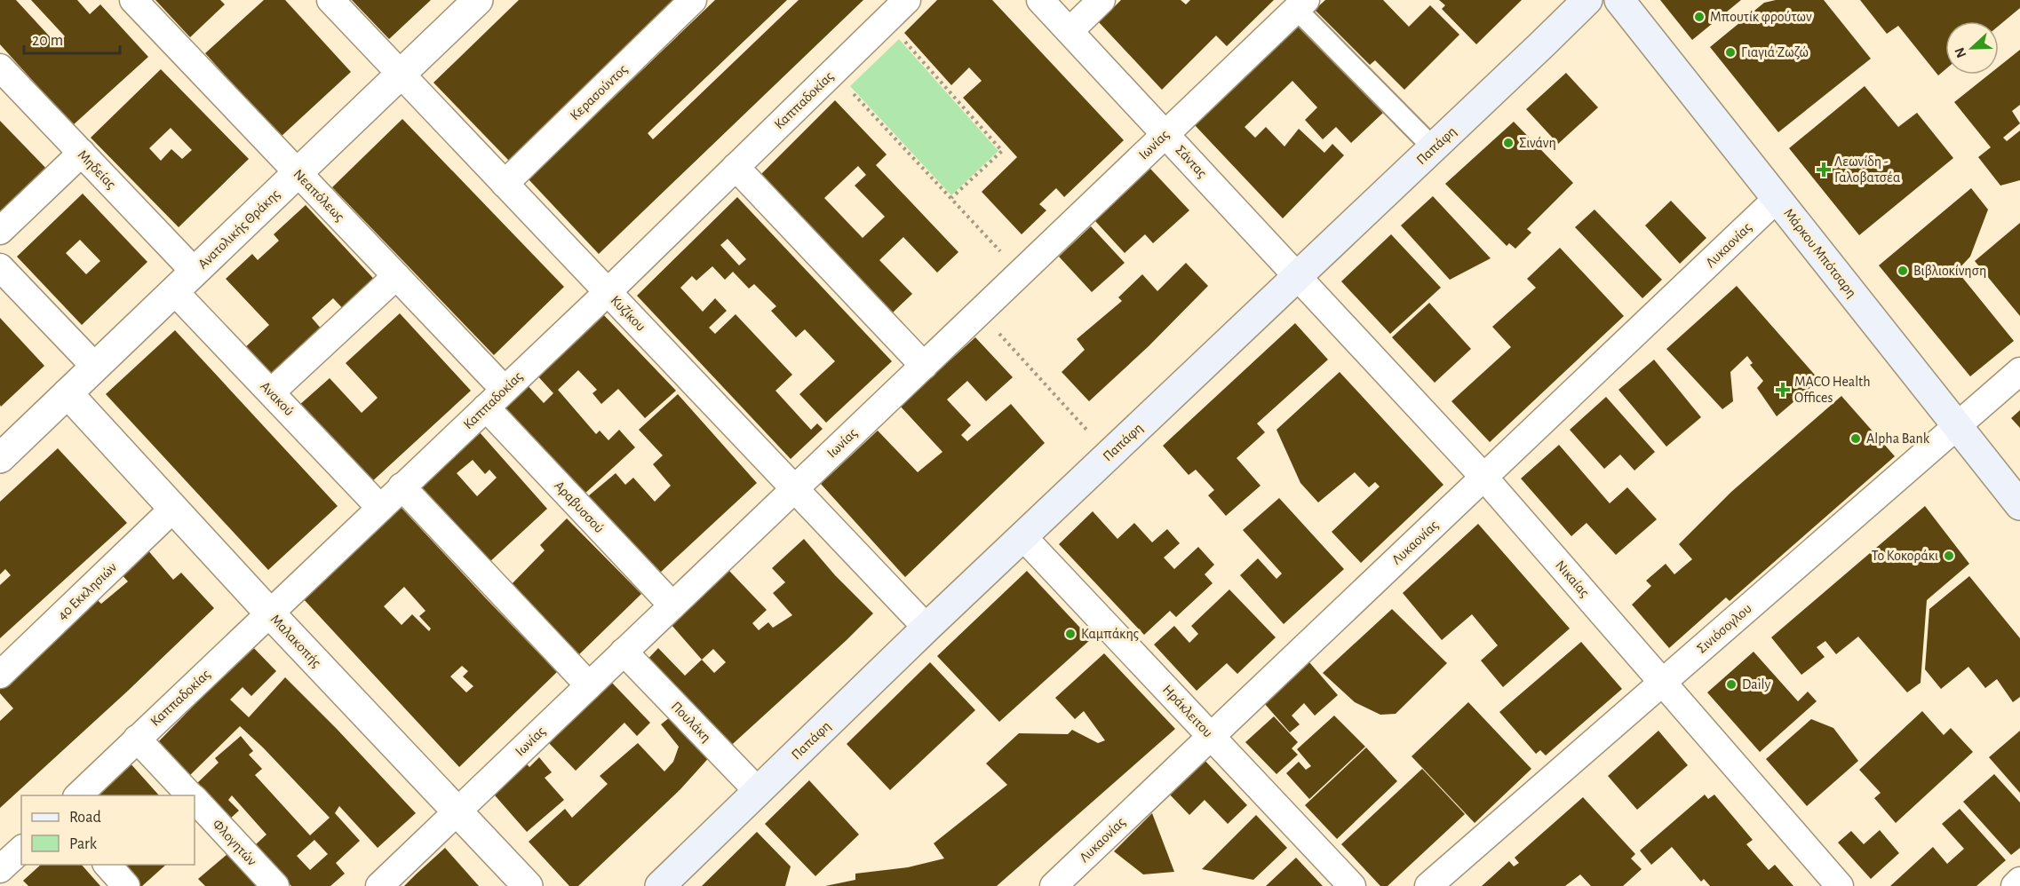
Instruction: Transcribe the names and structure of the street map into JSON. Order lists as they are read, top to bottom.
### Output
{
  "streets": {
    "main road": ["Παπάφη", "Μάρκου Μπότσαρη"],
    "street": [
      "Κερασούντος",
      "Καππαδοκίας",
      "Ιωνίας",
      "Σάντας",
      "Μηδείας",
      "Νεαπόλεως",
      "Ανατολικής Θράκης",
      "Λυκαονίας",
      "Κυζίκου",
      "Ανακού",
      "Αραβυσσού",
      "Νικαίας",
      "40 Εκκλησιών",
      "Σινιόσογλου",
      "Μαλακοπής",
      "Ηράκλειτου",
      "Πουλάκη",
      "Φλογητών"
    ]
  },
  "crossings": [
    ["Κερασούντος", "Κυζίκου"],
    ["Καππαδοκίας", "Νεαπόλεως"],
    ["Καππαδοκίας", "Κυζίκου"],
    ["Καππαδοκίας", "Ανακού"],
    ["Καππαδοκίας", "Αραβυσσού"],
    ["Καππαδοκίας", "Μαλακοπής"],
    ["Καππαδοκίας", "Φλογητών"],
    ["Ιωνίας", "Σάντας"],
    ["Ιωνίας", "Κυζίκου"],
    ["Ιωνίας", "Αραβυσσού"],
    ["Ιωνίας", "Μαλακοπής"],
    ["Ιωνίας", "Πουλάκη"],
    ["Παπάφη", "Σάντας"],
    ["Παπάφη", "Κυζίκου"],
    ["Παπάφη", "Νικαίας"],
    ["Παπάφη", "Ηράκλειτου"],
    ["Παπάφη", "Πουλάκη"],
    ["Σάντας", "Νικαίας"],
    ["Μηδείας", "Ανατολικής Θράκης"],
    ["Μηδείας", "Ανακού"],
    ["Νεαπόλεως", "Ανατολικής Θράκης"],
    ["Νεαπόλεως", "Αραβυσσού"],
    ["Ανατολικής Θράκης", "Κυζίκου"],
    ["Ανατολικής Θράκης", "Ανακού"],
    ["Ανατολικής Θράκης", "Μαλακοπής"],
    ["Λυκαονίας", "Μάρκου Μπότσαρη"],
    ["Λυκαονίας", "Νικαίας"],
    ["Λυκαονίας", "Ηράκλειτου"],
    ["Μάρκου Μπότσαρη", "Σινιόσογλου"],
    ["Νικαίας", "Σινιόσογλου"],
    ["40 Εκκλησιών", "Μαλακοπής"]
  ],
  "places": {
    "other": [
      "Μπουτίκ φρούτων",
      "Γιαγιά Ζωζώ",
      "Σινάνη",
      "Βιβλιοκίνηση",
      "Alpha Bank",
      "Το Κοκοράκι",
      "Καμπάκης",
      "Daily"
    ],
    "health": ["Λεωνίδη - Γαλοβατσέα", "MACO Health Offices"]
  },
  "legend": ["Road", "Park"],
  "scale_bar": "20 m",
  "north": "left"
}
